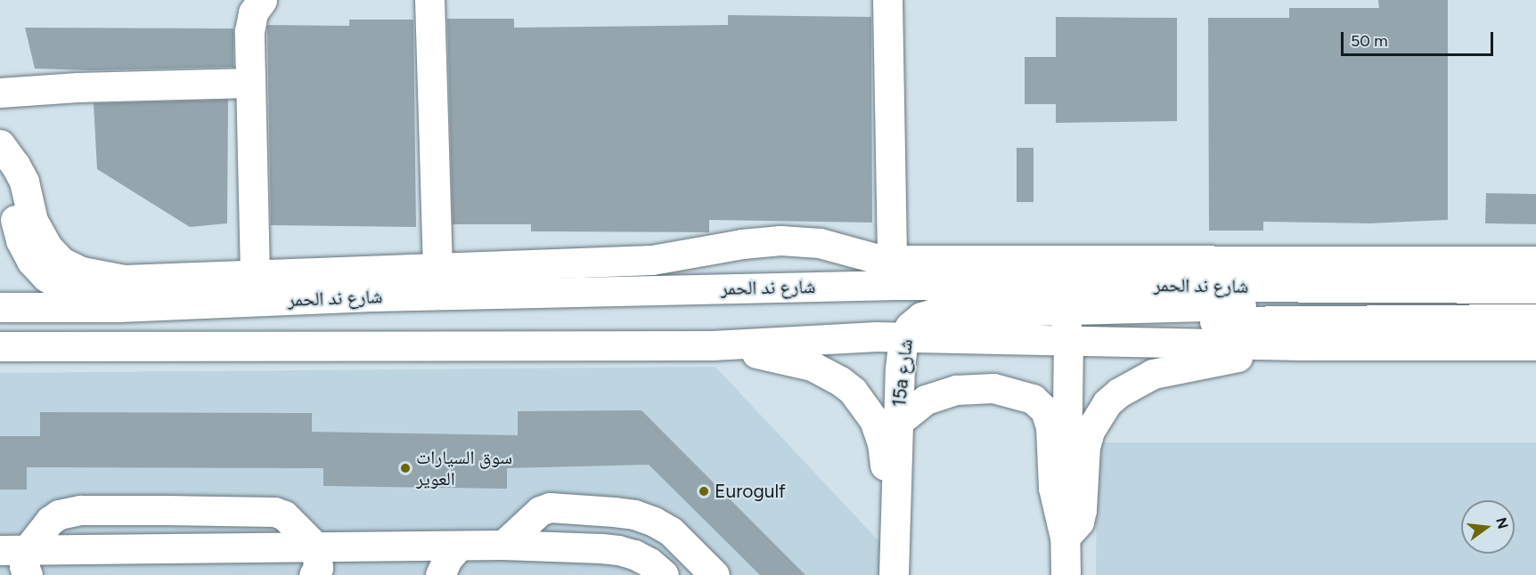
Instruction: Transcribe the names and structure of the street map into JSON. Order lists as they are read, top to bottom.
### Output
{
  "streets": {
    "main road": ["شارع ند الحمر", "15a شارع"]
  },
  "crossings": [
    ["شارع ند الحمر", "15a شارع"]
  ],
  "places": ["سوق السيارات العوير", "Eurogulf"],
  "scale_bar": "50 m",
  "north": "right"
}
